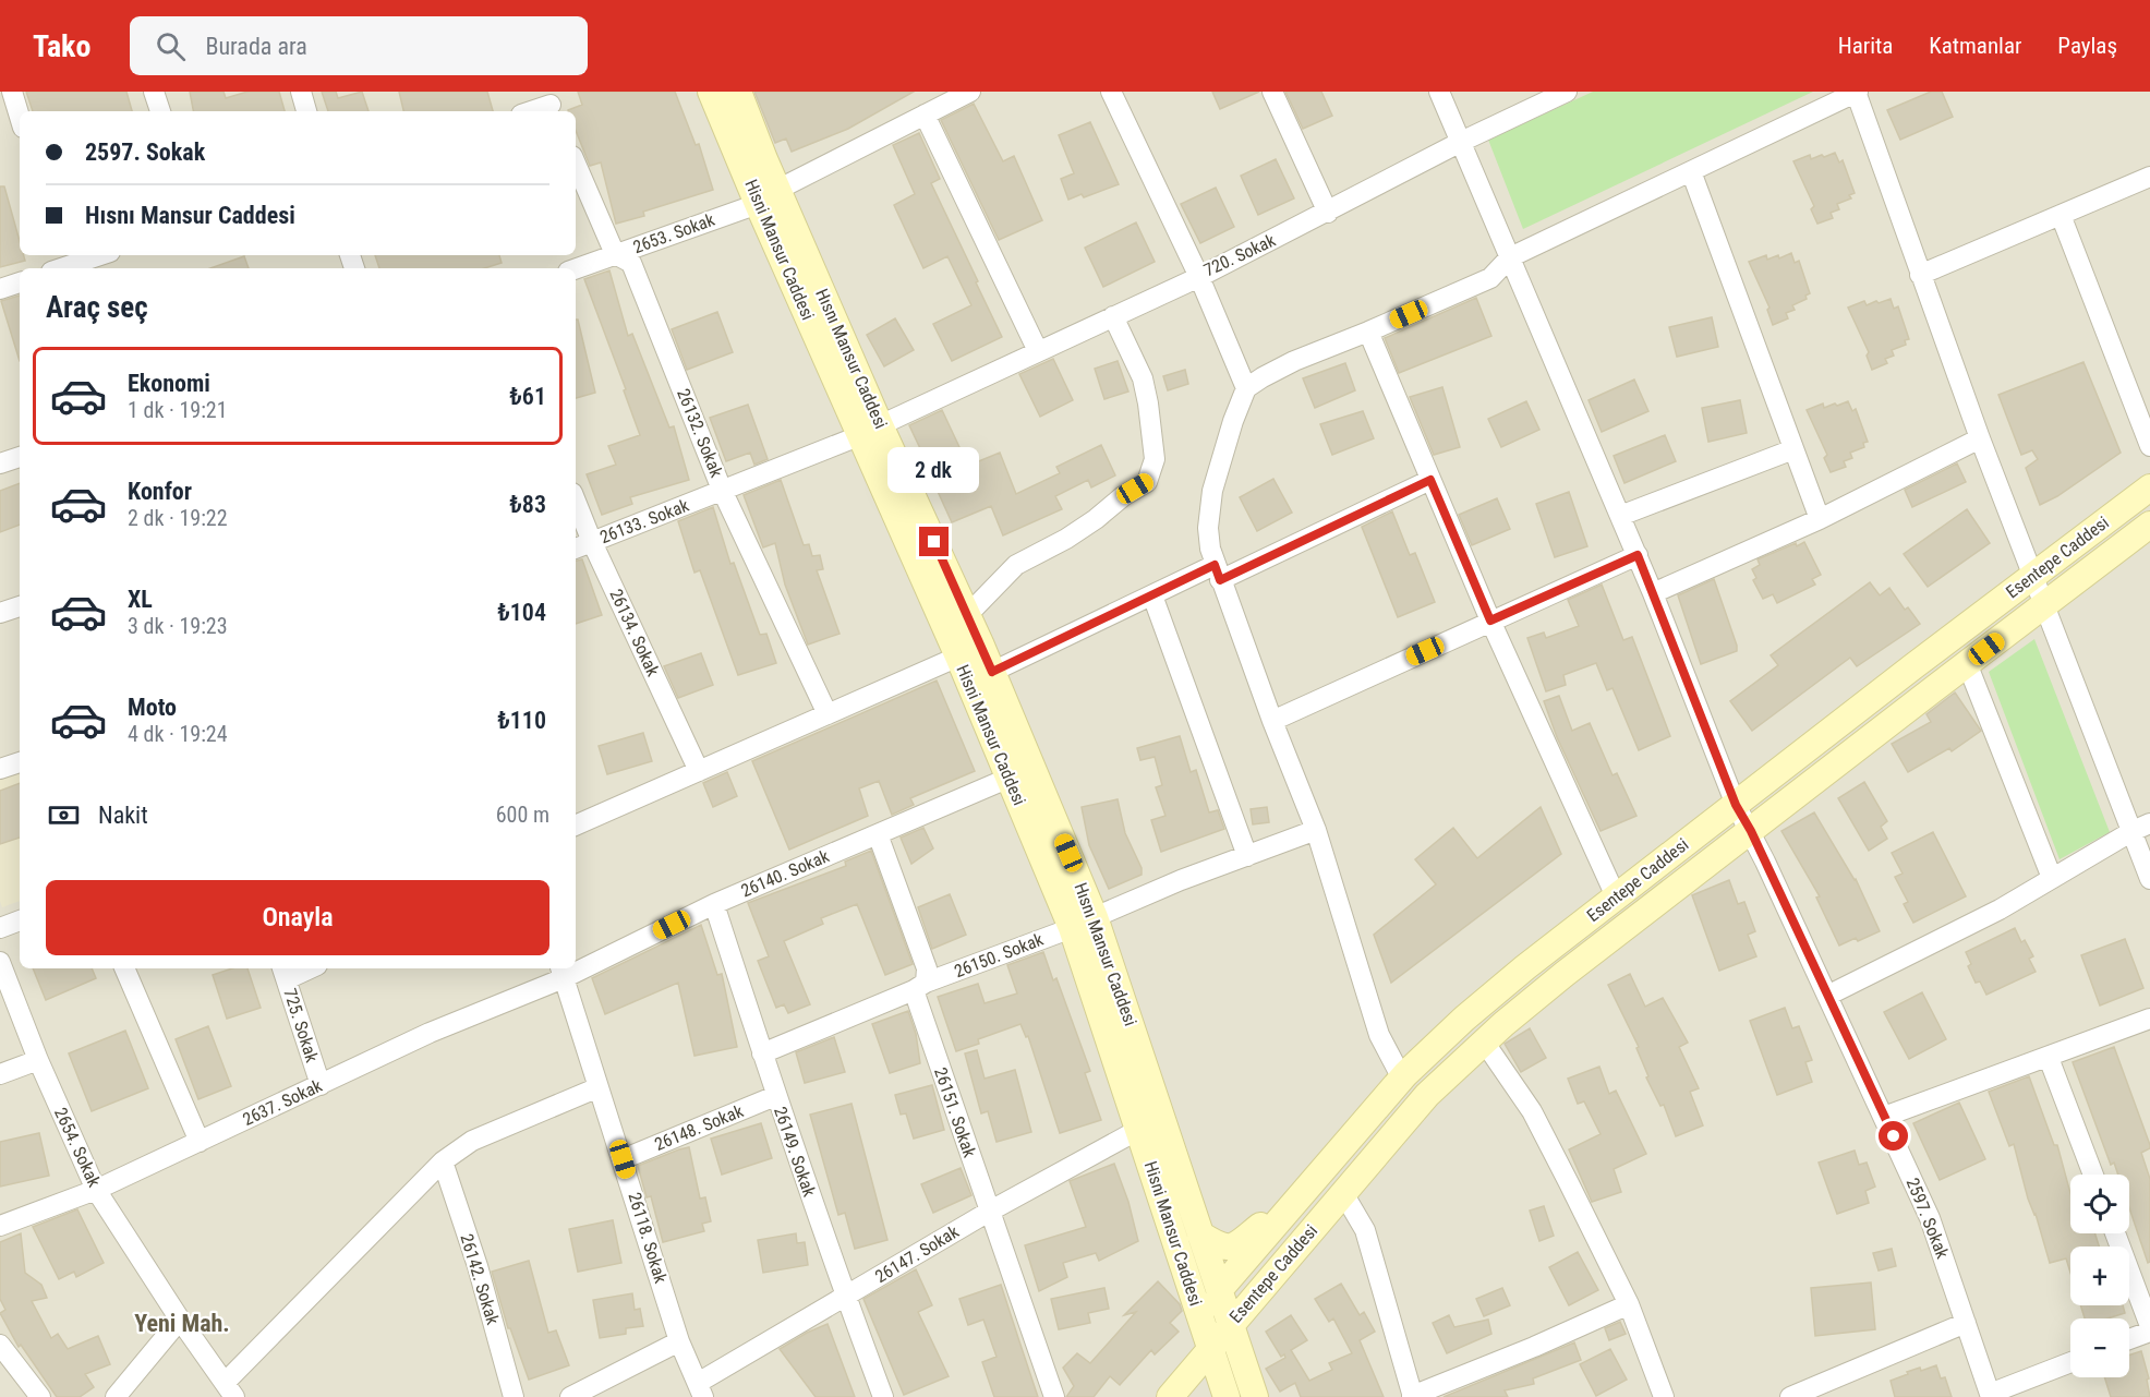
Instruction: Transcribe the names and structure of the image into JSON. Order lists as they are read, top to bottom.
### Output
{
  "streets": {
    "main road": ["Hisni Mansur Caddesi", "Hısnı Mansur Caddesi", "Esentepe Caddesi"],
    "street": [
      "2653. Sokak",
      "720. Sokak",
      "26132. Sokak",
      "26133. Sokak",
      "26134. Sokak",
      "26140. Sokak",
      "26150. Sokak",
      "725. Sokak",
      "2637. Sokak",
      "26151. Sokak",
      "26148. Sokak",
      "2654. Sokak",
      "26149. Sokak",
      "2597. Sokak",
      "26118. Sokak",
      "26147. Sokak",
      "26142. Sokak"
    ]
  },
  "crossings": [
    ["2653. Sokak", "Hisni Mansur Caddesi"],
    ["2653. Sokak", "26132. Sokak"],
    ["Hisni Mansur Caddesi", "Hısnı Mansur Caddesi"],
    ["Hisni Mansur Caddesi", "26133. Sokak"],
    ["Hisni Mansur Caddesi", "Esentepe Caddesi"],
    ["Hisni Mansur Caddesi", "26140. Sokak"],
    ["Hisni Mansur Caddesi", "26150. Sokak"],
    ["Hisni Mansur Caddesi", "26147. Sokak"],
    ["720. Sokak", "26133. Sokak"],
    ["720. Sokak", "2597. Sokak"],
    ["Hısnı Mansur Caddesi", "26133. Sokak"],
    ["Hısnı Mansur Caddesi", "Esentepe Caddesi"],
    ["Hısnı Mansur Caddesi", "26150. Sokak"],
    ["26132. Sokak", "26133. Sokak"],
    ["26133. Sokak", "26134. Sokak"],
    ["Esentepe Caddesi", "2597. Sokak"],
    ["26140. Sokak", "26151. Sokak"],
    ["26140. Sokak", "26149. Sokak"],
    ["26150. Sokak", "26151. Sokak"],
    ["26150. Sokak", "26149. Sokak"],
    ["725. Sokak", "2637. Sokak"],
    ["2637. Sokak", "2654. Sokak"],
    ["2637. Sokak", "26118. Sokak"],
    ["26151. Sokak", "26147. Sokak"],
    ["26148. Sokak", "26149. Sokak"],
    ["26148. Sokak", "26118. Sokak"],
    ["26149. Sokak", "26147. Sokak"],
    ["26118. Sokak", "26147. Sokak"]
  ],
  "districts": ["Yeni Mah."],
  "page": {
    "header": "Tako",
    "search": "Burada ara",
    "nav": ["Harita", "Katmanlar", "Paylaş"],
    "banner": ["2597. Sokak", "Hısnı Mansur Caddesi"],
    "heading": "Araç seç",
    "list": [
      {
        "name": "Ekonomi",
        "note": "1 dk · 19:21",
        "value": "₺61"
      },
      {
        "name": "Konfor",
        "note": "2 dk · 19:22",
        "value": "₺83"
      },
      {
        "name": "XL",
        "note": "3 dk · 19:23",
        "value": "₺104"
      },
      {
        "name": "Moto",
        "note": "4 dk · 19:24",
        "value": "₺110"
      }
    ],
    "bubble": "2 dk",
    "pay": ["Nakit", "600 m"],
    "buttons": "Onayla",
    "map_buttons": ["+", "−"]
  }
}
